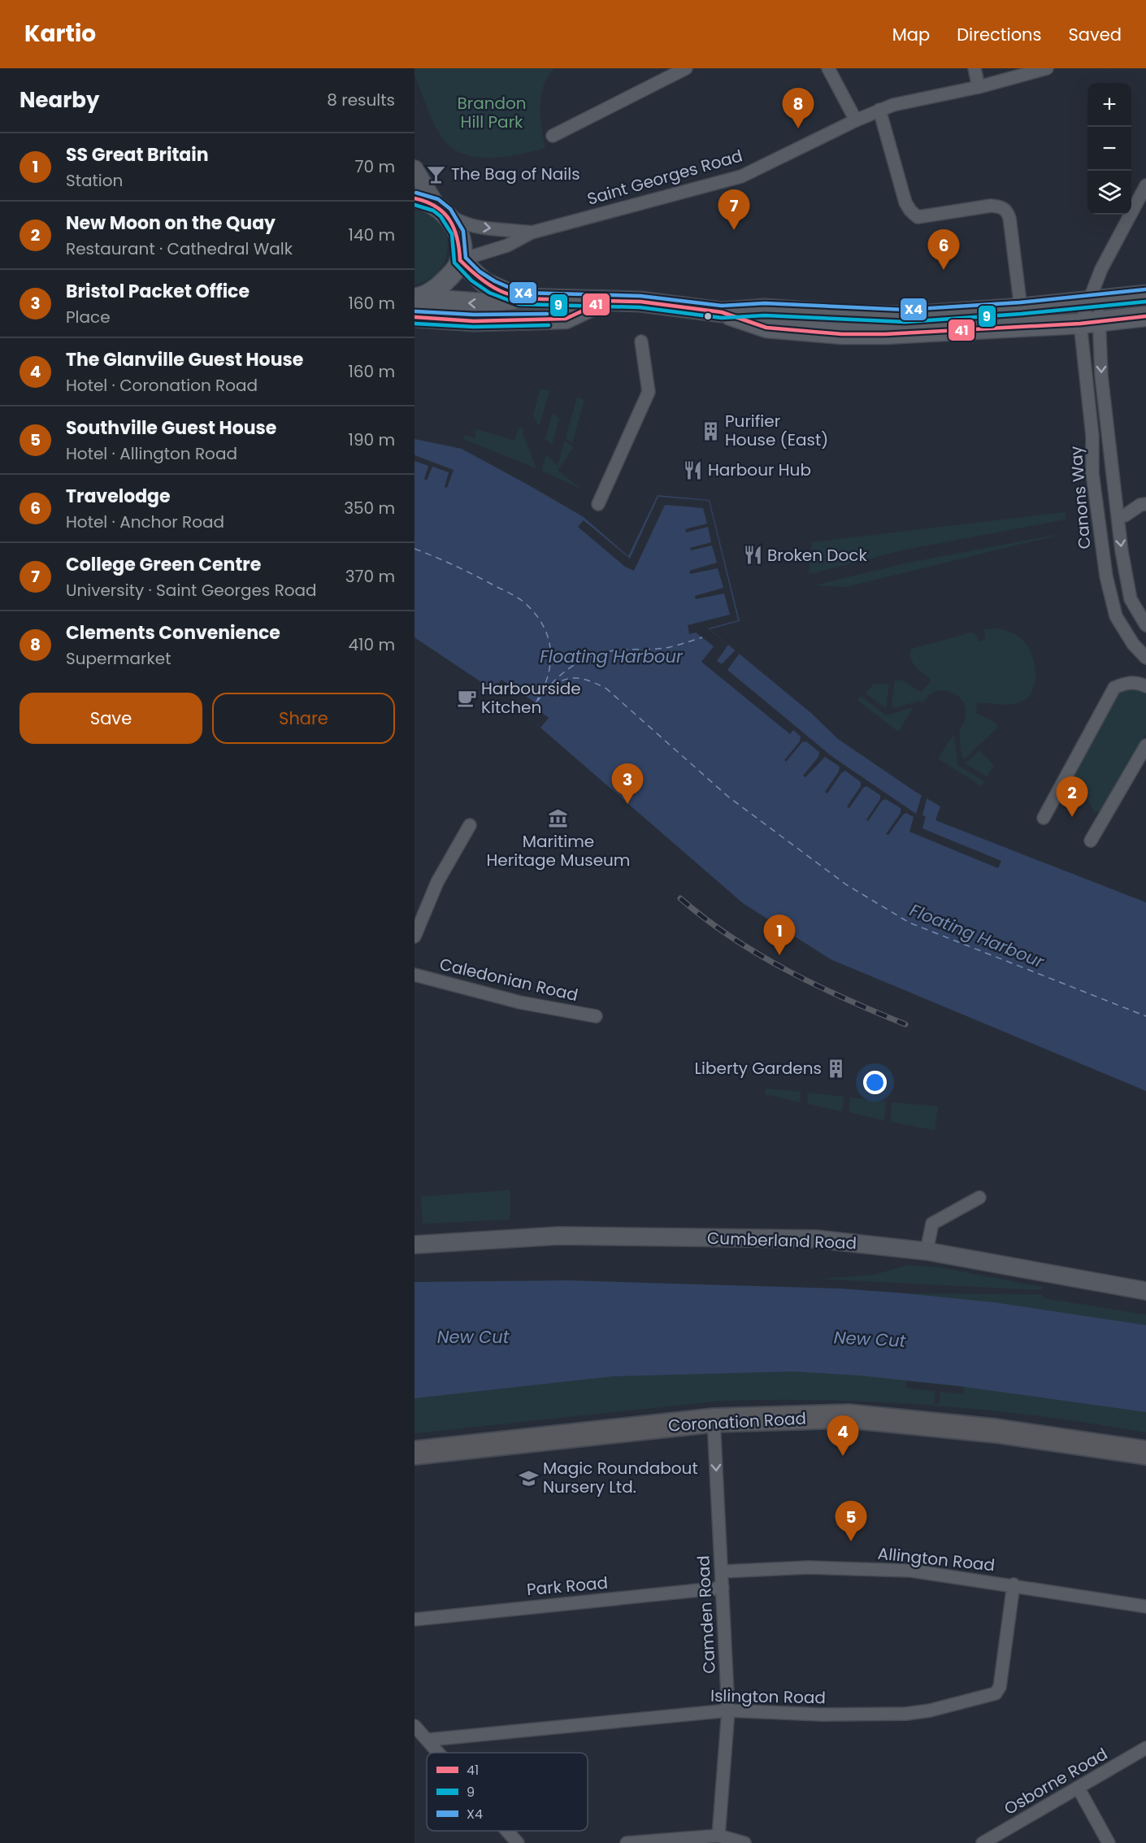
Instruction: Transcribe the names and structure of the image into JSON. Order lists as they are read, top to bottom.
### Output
{
  "streets": {
    "highway": ["Coronation Road"],
    "street": [
      "Saint Georges Road",
      "Canons Way",
      "Caledonian Road",
      "Cumberland Road",
      "Allington Road",
      "Park Road",
      "Camden Road",
      "Islington Road",
      "Osborne Road"
    ]
  },
  "crossings": [
    ["Coronation Road", "Camden Road"],
    ["Allington Road", "Camden Road"],
    ["Allington Road", "Islington Road"],
    ["Park Road", "Camden Road"],
    ["Camden Road", "Islington Road"]
  ],
  "one_way": ["Camden Road"],
  "water": ["Floating Harbour", "New Cut"],
  "parks": ["Brandon Hill Park"],
  "places": {
    "bar": ["The Bag of Nails"],
    "building": ["Purifier House (East)", "Liberty Gardens"],
    "restaurant": ["Harbour Hub", "Broken Dock"],
    "cafe": ["Harbourside Kitchen"],
    "museum": ["Maritime Heritage Museum"],
    "school or university": ["Magic Roundabout Nursery Ltd."]
  },
  "lines": ["transit line X4", "transit line 41", "transit line 9"],
  "legend": ["41", "9", "X4"],
  "page": {
    "header": "Kartio",
    "nav": ["Map", "Directions", "Saved"],
    "heading": ["Nearby", "8 results"],
    "map_buttons": ["+", "−"],
    "pins": [
      "8",
      "7",
      "6",
      "3",
      "2",
      "1",
      "4",
      "5"
    ],
    "list": [
      {
        "mark": "1",
        "name": "SS Great Britain",
        "note": "Station",
        "value": "70 m"
      },
      {
        "mark": "2",
        "name": "New Moon on the Quay",
        "note": "Restaurant · Cathedral Walk",
        "value": "140 m"
      },
      {
        "mark": "3",
        "name": "Bristol Packet Office",
        "note": "Place",
        "value": "160 m"
      },
      {
        "mark": "4",
        "name": "The Glanville Guest House",
        "note": "Hotel · Coronation Road",
        "value": "160 m"
      },
      {
        "mark": "5",
        "name": "Southville Guest House",
        "note": "Hotel · Allington Road",
        "value": "190 m"
      },
      {
        "mark": "6",
        "name": "Travelodge",
        "note": "Hotel · Anchor Road",
        "value": "350 m"
      },
      {
        "mark": "7",
        "name": "College Green Centre",
        "note": "University · Saint Georges Road",
        "value": "370 m"
      },
      {
        "mark": "8",
        "name": "Clements Convenience",
        "note": "Supermarket",
        "value": "410 m"
      }
    ],
    "buttons": ["Save", "Share"]
  }
}
